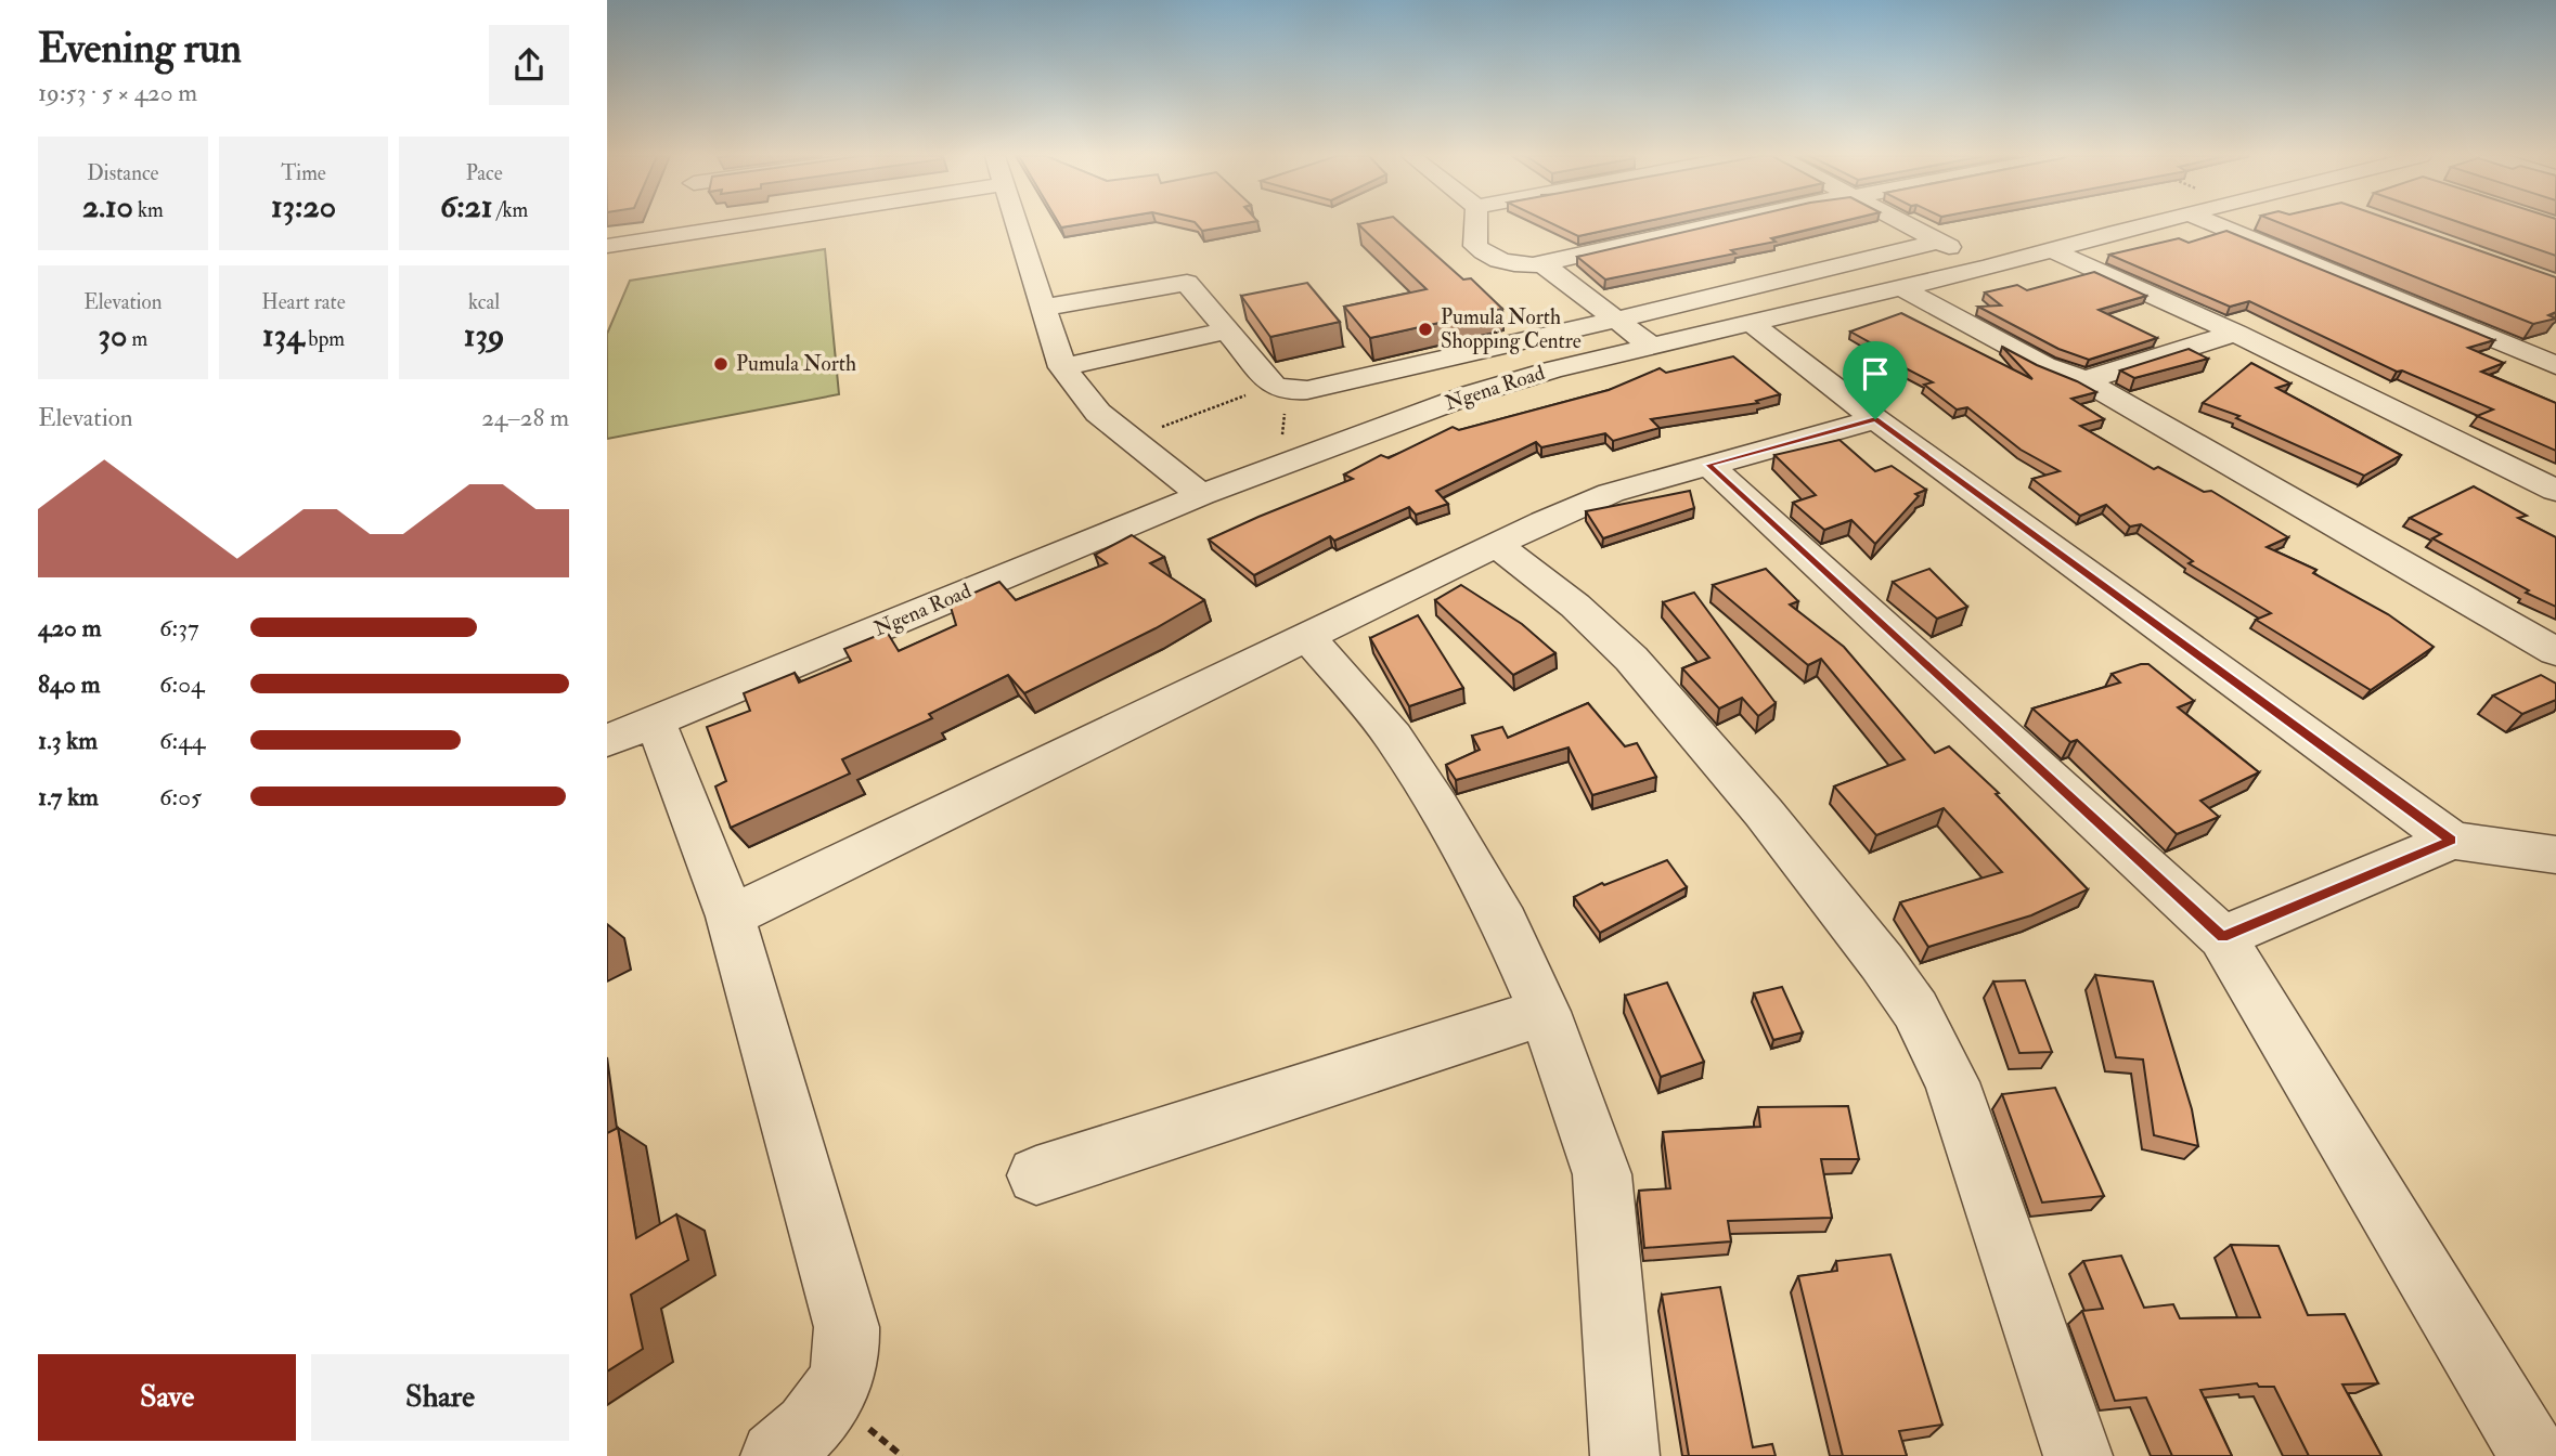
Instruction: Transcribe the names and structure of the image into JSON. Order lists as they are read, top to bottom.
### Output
{
  "streets": {
    "street": ["Ngena Road"]
  },
  "places": ["Pumula North Shopping Centre", "Pumula North"],
  "page": {
    "heading": ["Evening run", "19:53 · 5 × 420 m"],
    "stats": [
      ["Distance", "2.10 km"],
      ["Time", "13:20"],
      ["Pace", "6:21 /km"],
      ["Elevation", "30 m"],
      ["Heart rate", "134 bpm"],
      ["kcal", "139"]
    ],
    "chart": ["Elevation", "24–28 m"],
    "list": [
      {
        "name": "420 m",
        "note": "6:37"
      },
      {
        "name": "840 m",
        "note": "6:04"
      },
      {
        "name": "1.3 km",
        "note": "6:44"
      },
      {
        "name": "1.7 km",
        "note": "6:05"
      }
    ],
    "buttons": ["Save", "Share"]
  }
}
